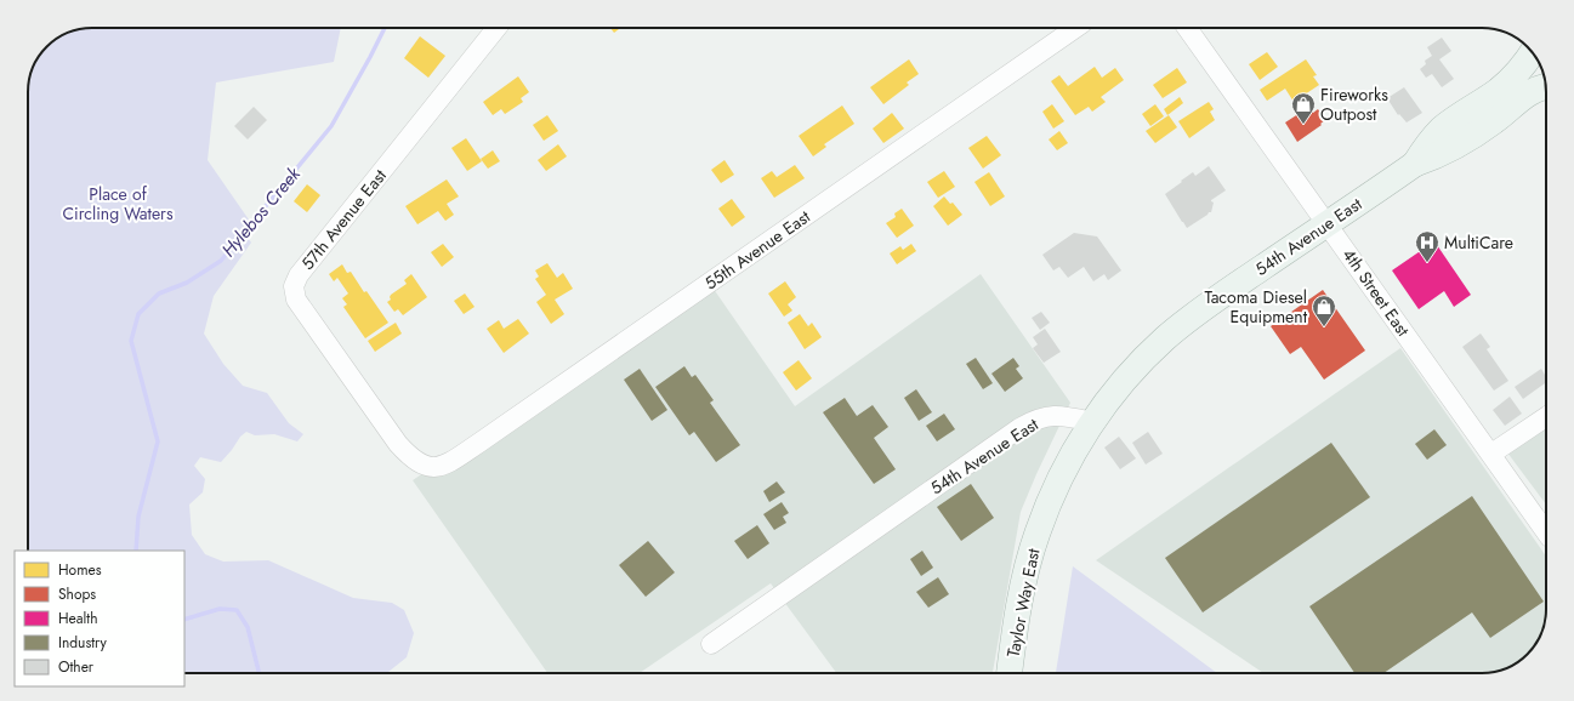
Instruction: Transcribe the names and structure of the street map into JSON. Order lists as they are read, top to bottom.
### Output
{
  "streets": {
    "main road": ["54th Avenue East", "Taylor Way East"],
    "street": ["57th Avenue East", "55th Avenue East", "4th Street East"]
  },
  "crossings": [
    ["57th Avenue East", "55th Avenue East"],
    ["54th Avenue East", "4th Street East"],
    ["54th Avenue East", "Taylor Way East"]
  ],
  "water": ["Hylebos Creek"],
  "parks": ["Place of Circling Waters"],
  "places": {
    "shop": ["Fireworks Outpost", "Tacoma Diesel Equipment"],
    "hospital": ["MultiCare"]
  },
  "legend": [
    "Homes",
    "Shops",
    "Health",
    "Industry",
    "Other"
  ]
}
